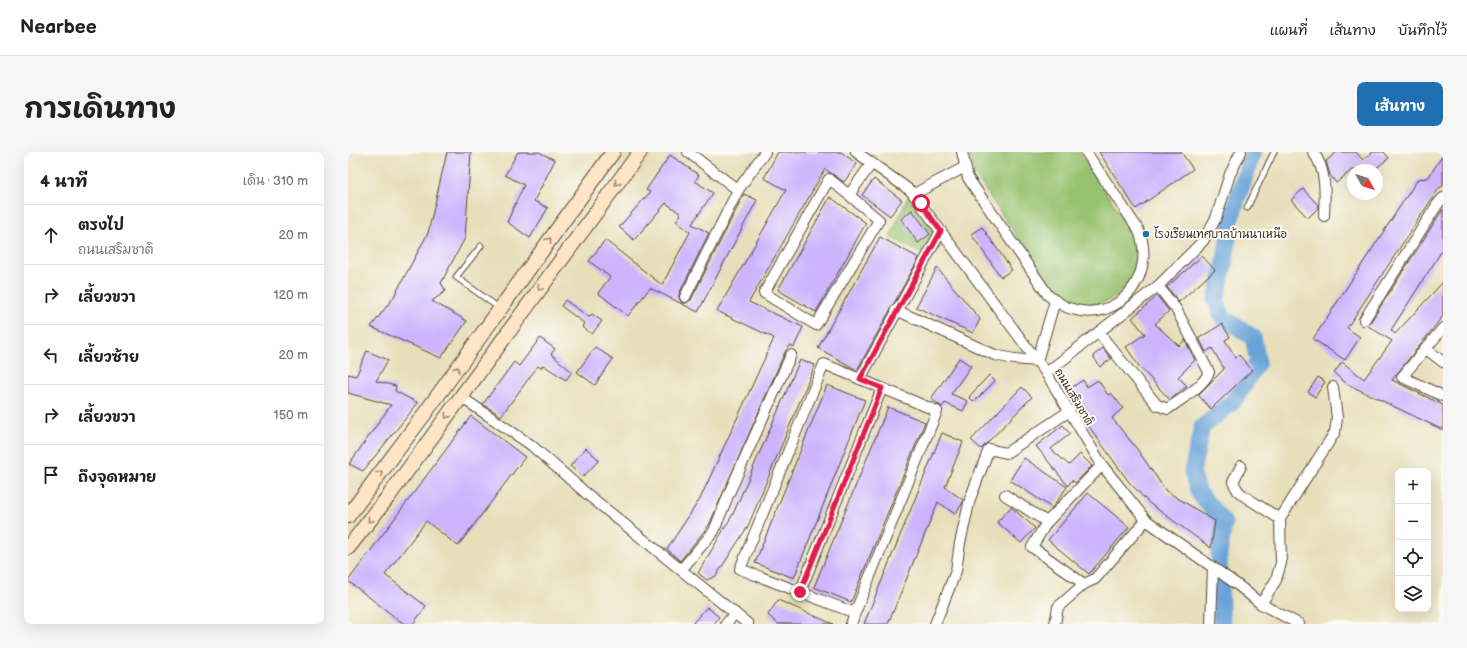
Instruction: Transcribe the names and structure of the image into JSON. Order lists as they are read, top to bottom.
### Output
{
  "streets": {
    "street": ["ถนนเสริมชาติ"]
  },
  "places": ["โรงเรียนเทศบาลบ้านนาเหนือ"],
  "north": "bottom right",
  "page": {
    "header": "Nearbee",
    "nav": ["แผนที่", "เส้นทาง", "บันทึกไว้"],
    "title": "การเดินทาง",
    "buttons": "เส้นทาง",
    "heading": ["4 นาที", "เดิน · 310 m"],
    "list": [
      ["ตรงไป", "ถนนเสริมชาติ", "20 m"],
      ["เลี้ยวขวา", "120 m"],
      ["เลี้ยวซ้าย", "20 m"],
      ["เลี้ยวขวา", "150 m"],
      "ถึงจุดหมาย"
    ],
    "map_buttons": ["+", "−"]
  }
}
